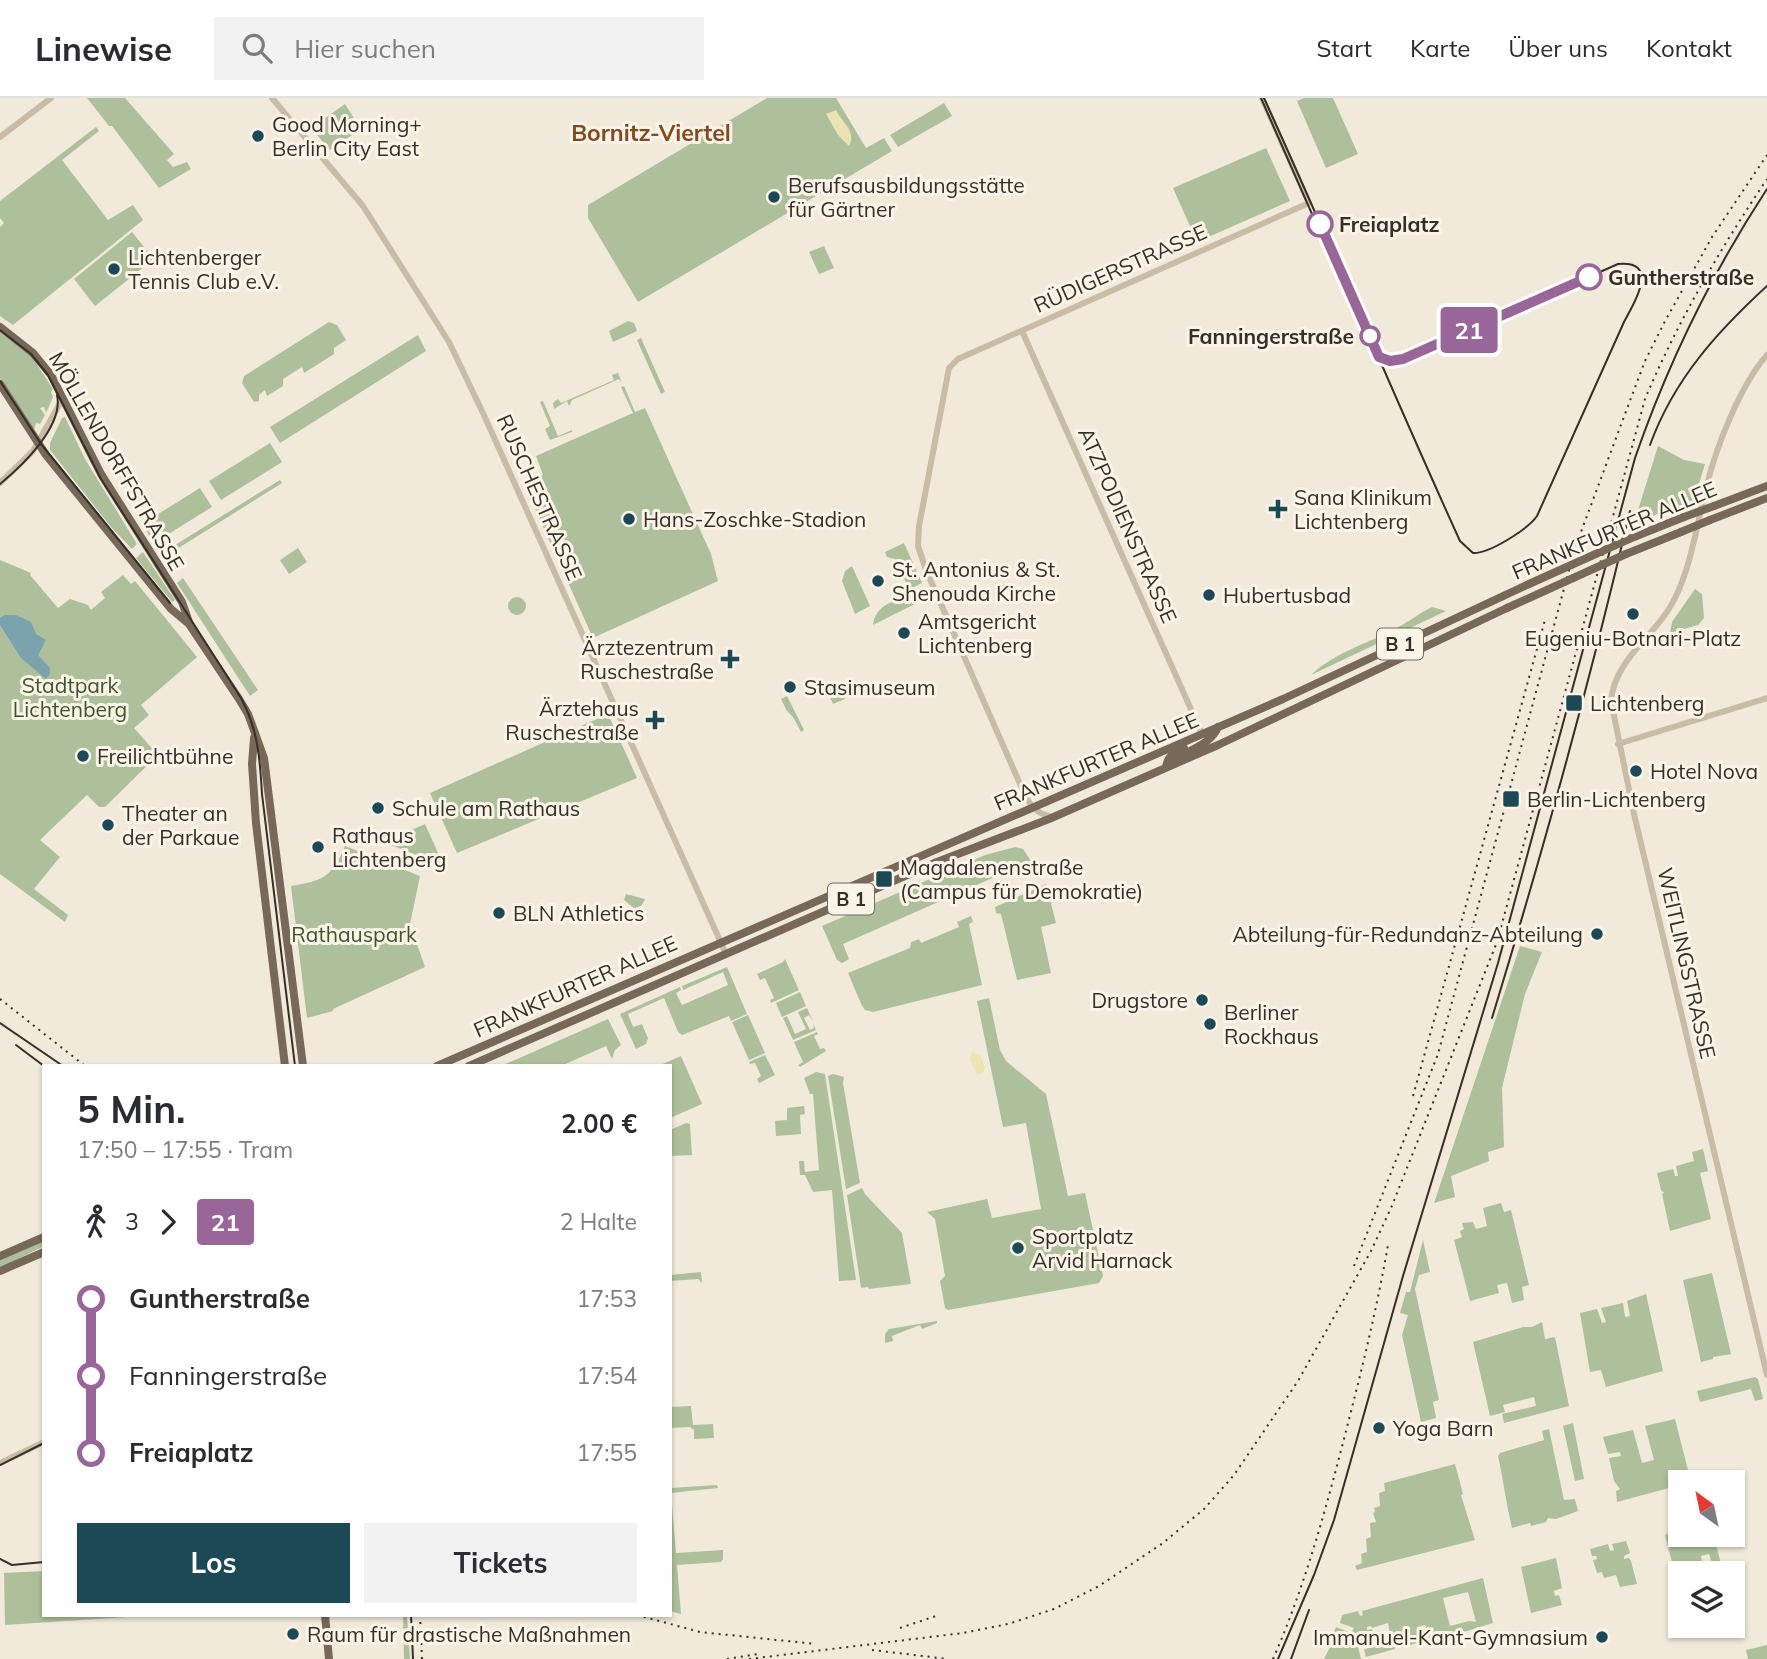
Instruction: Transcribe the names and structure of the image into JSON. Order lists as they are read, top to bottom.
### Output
{
  "streets": {
    "main road": ["MÖLLENDORFFSTRASSE", "FRANKFURTER ALLEE", "B 1"],
    "street": [
      "RÜDIGERSTRASSE",
      "RUSCHESTRASSE",
      "ATZPODIENSTRASSE",
      "WEITLINGSTRASSE"
    ]
  },
  "crossings": [
    ["RÜDIGERSTRASSE", "ATZPODIENSTRASSE"],
    ["RÜDIGERSTRASSE", "FRANKFURTER ALLEE"],
    ["RUSCHESTRASSE", "FRANKFURTER ALLEE"],
    ["ATZPODIENSTRASSE", "FRANKFURTER ALLEE"]
  ],
  "districts": ["Bornitz-Viertel"],
  "parks": ["Stadtpark Lichtenberg", "Rathauspark"],
  "places": {
    "other": [
      "Good Morning+ Berlin City East",
      "Berufsausbildungsstätte für Gärtner",
      "Freiaplatz",
      "Lichtenberger Tennis Club e.V.",
      "Guntherstraße",
      "Fanningerstraße",
      "Hans-Zoschke-Stadion",
      "St. Antonius & St. Shenouda Kirche",
      "Hubertusbad",
      "Eugeniu-Botnari-Platz",
      "Amtsgericht Lichtenberg",
      "Stasimuseum",
      "Freilichtbühne",
      "Hotel Nova",
      "Schule am Rathaus",
      "Theater an der Parkaue",
      "Rathaus Lichtenberg",
      "BLN Athletics",
      "Abteilung-für-Redundanz-Abteilung",
      "Drugstore",
      "Berliner Rockhaus",
      "Sportplatz Arvid Harnack",
      "Yoga Barn",
      "Raum für drastische Maßnahmen",
      "Immanuel-Kant-Gymnasium"
    ],
    "health": ["Sana Klinikum Lichtenberg", "Ärztezentrum Ruschestraße", "Ärztehaus Ruschestraße"],
    "transit": ["Lichtenberg", "Berlin-Lichtenberg", "Magdalenenstraße (Campus für Demokratie)"]
  },
  "lines": ["tram line 21"],
  "north": "top left",
  "page": {
    "header": "Linewise",
    "search": "Hier suchen",
    "nav": [
      "Start",
      "Karte",
      "Über uns",
      "Kontakt"
    ],
    "on_map": "21",
    "heading": ["5 Min.", "17:50 – 17:55 · Tram", "2.00 €"],
    "legs": ["3", "21", "2 Halte"],
    "list": [
      {
        "name": "Guntherstraße",
        "value": "17:53"
      },
      {
        "name": "Fanningerstraße",
        "value": "17:54"
      },
      {
        "name": "Freiaplatz",
        "value": "17:55"
      }
    ],
    "buttons": ["Los", "Tickets"]
  }
}
